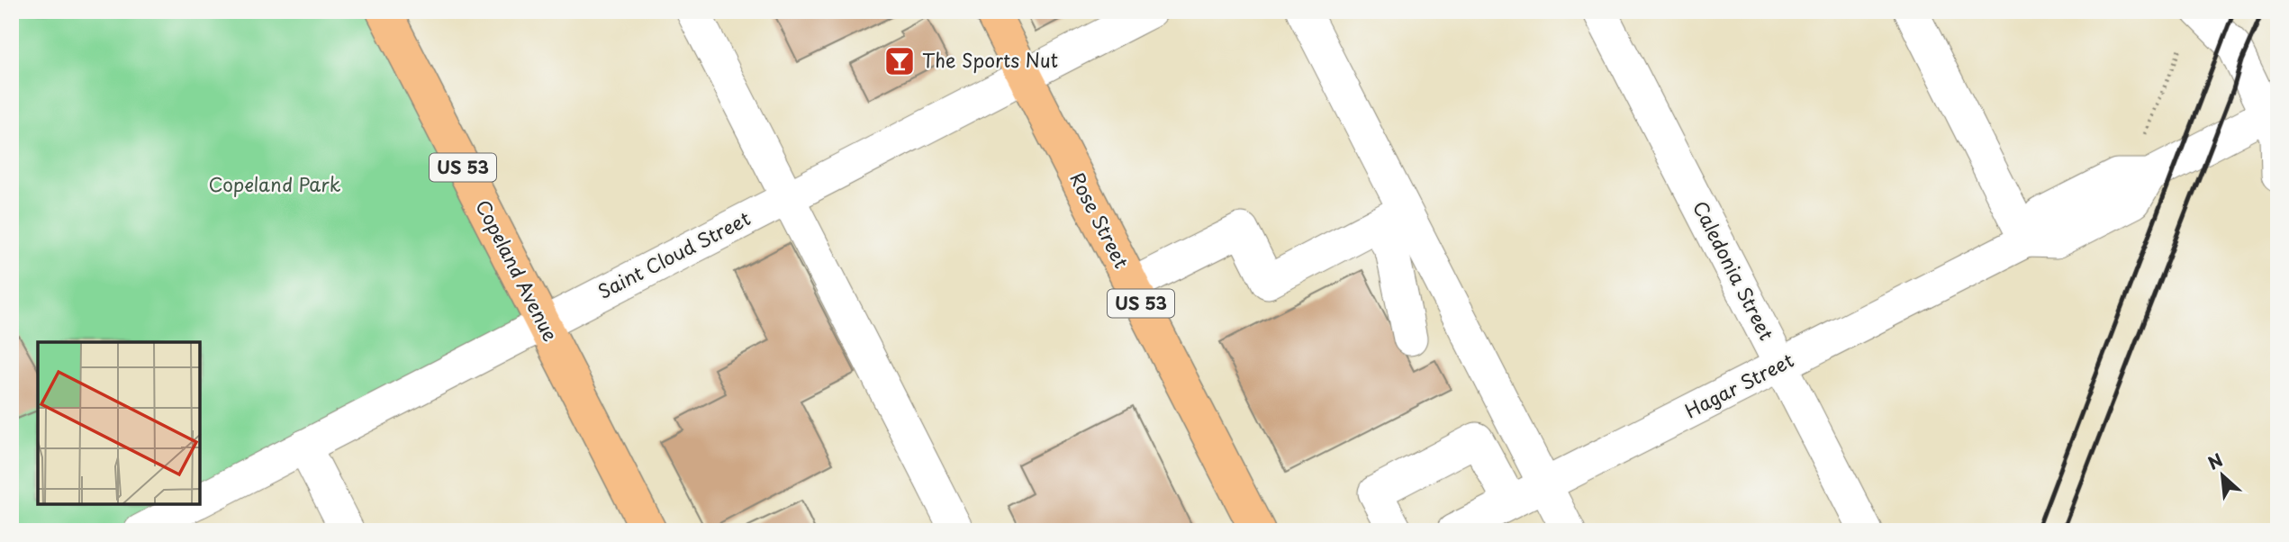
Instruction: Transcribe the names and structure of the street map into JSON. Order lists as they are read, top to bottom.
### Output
{
  "streets": {
    "highway": ["US 53", "Rose Street", "Copeland Avenue"],
    "street": ["Saint Cloud Street", "Caledonia Street", "Hagar Street"]
  },
  "crossings": [
    ["Rose Street", "Saint Cloud Street"],
    ["Saint Cloud Street", "Copeland Avenue"],
    ["Caledonia Street", "Hagar Street"]
  ],
  "parks": ["Copeland Park"],
  "places": {
    "bar": ["The Sports Nut"]
  },
  "north": "top left"
}
